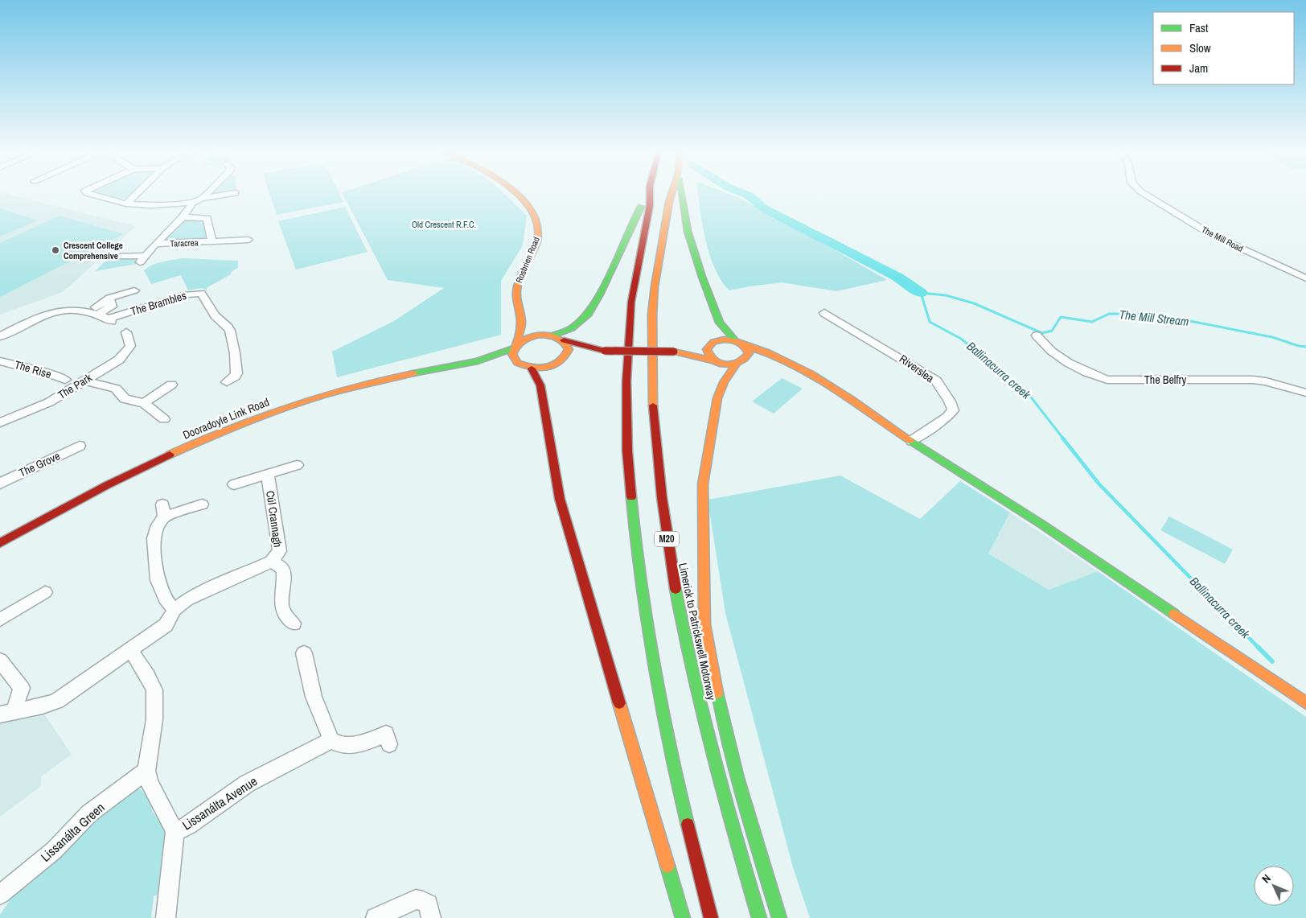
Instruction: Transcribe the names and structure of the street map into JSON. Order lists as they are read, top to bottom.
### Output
{
  "streets": {
    "main road": [
      "Rosbrien Road",
      "Dooradoyle Link Road",
      "M20",
      "Limerick to Patrickswell Motorway"
    ],
    "street": [
      "The Mill Road",
      "Taracrea",
      "The Brambles",
      "Riverslea",
      "The Rise",
      "The Belfry",
      "The Park",
      "The Grove",
      "Cúl Crannagh",
      "Lissanálta Avenue",
      "Lissanálta Green"
    ]
  },
  "crossings": [
    ["Rosbrien Road", "Dooradoyle Link Road"],
    ["Lissanálta Avenue", "Lissanálta Green"]
  ],
  "water": ["The Mill Stream", "Ballinacurra creek"],
  "parks": ["Old Crescent R.F.C."],
  "places": ["Crescent College Comprehensive"],
  "legend": ["Fast", "Slow", "Jam"],
  "north": "top left"
}
